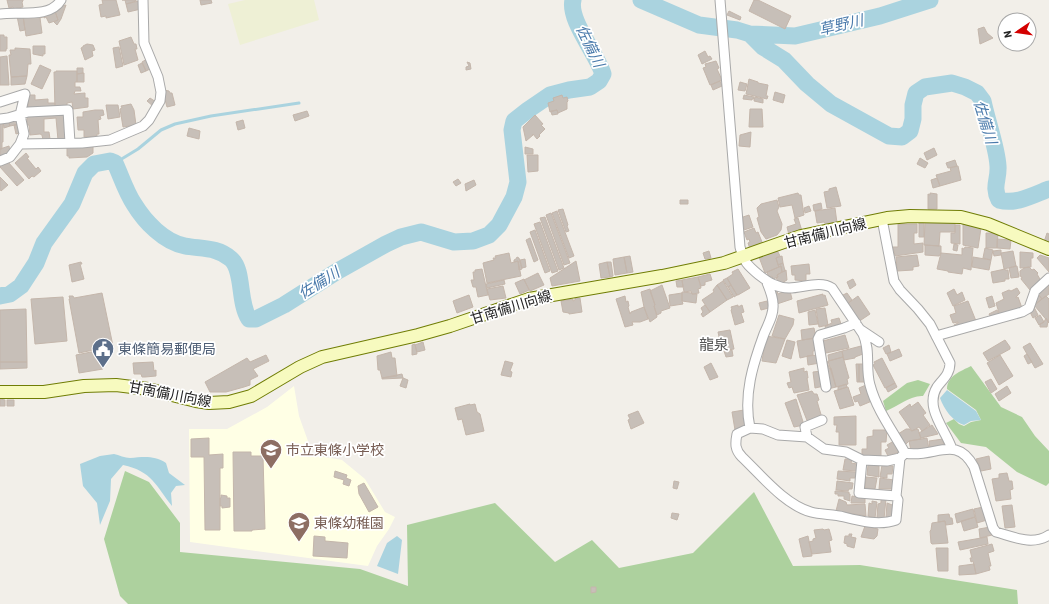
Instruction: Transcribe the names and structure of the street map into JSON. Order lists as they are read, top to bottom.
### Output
{
  "streets": {
    "main road": ["甘南備川向線"]
  },
  "districts": ["龍泉"],
  "water": ["草野川", "佐備川"],
  "places": {
    "public building": ["東條簡易郵便局"],
    "school or university": ["市立東條小学校", "東條幼稚園"]
  },
  "north": "left"
}
